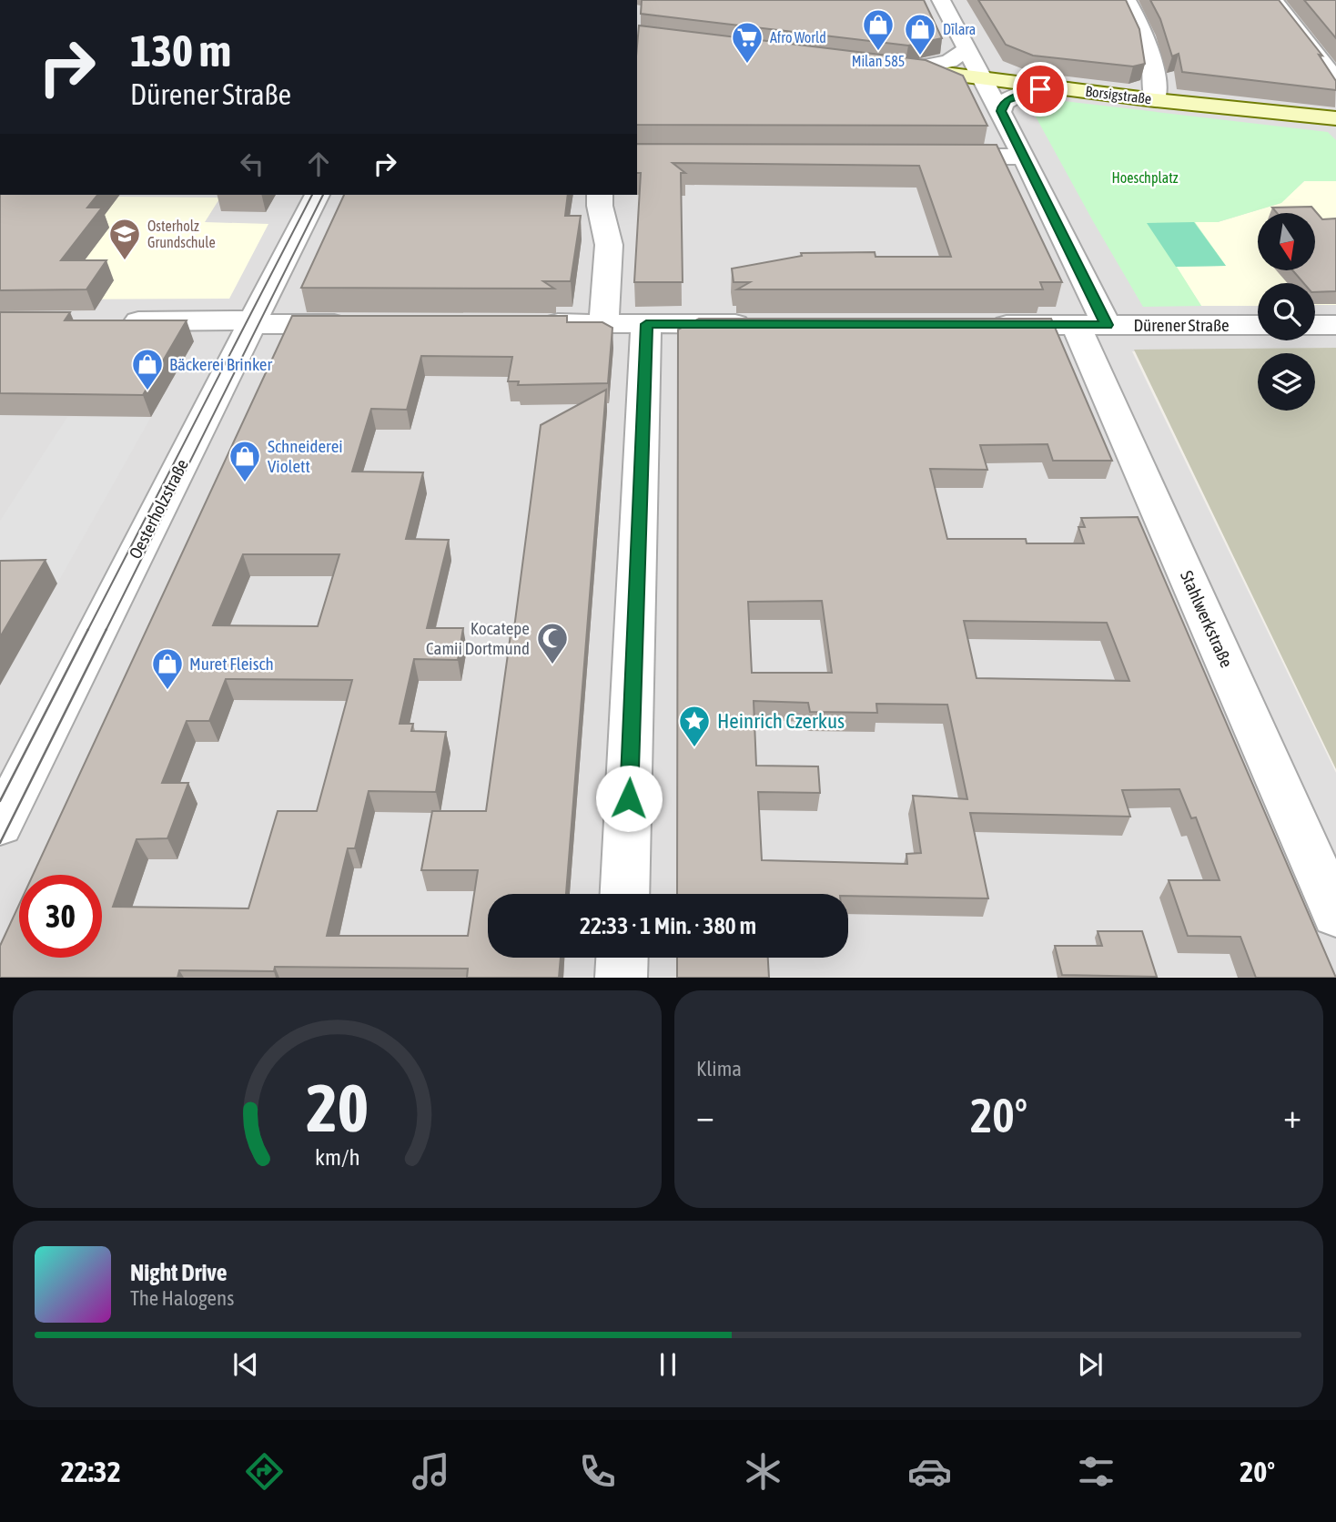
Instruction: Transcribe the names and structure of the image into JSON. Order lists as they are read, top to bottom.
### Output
{
  "streets": {
    "main road": ["Borsigstraße"],
    "street": ["Dürener Straße", "Oesterholzstraße", "Stahlwerkstraße"]
  },
  "crossings": [
    ["Borsigstraße", "Stahlwerkstraße"],
    ["Dürener Straße", "Stahlwerkstraße"]
  ],
  "parks": ["Hoeschplatz"],
  "places": {
    "shop": [
      "Milan 585",
      "Dīlara",
      "Bäckerei Brinker",
      "Schneiderei Violett",
      "Muret Fleisch"
    ],
    "supermarket": ["Afro World"],
    "school or university": ["Osterholz Grundschule"],
    "mosque": ["Kocatepe Camii Dortmund"],
    "place": ["Heinrich Czerkus"]
  },
  "north": "bottom",
  "page": {
    "turn": ["130 m", "Dürener Straße"],
    "limit": "30",
    "trip": "22:33 · 1 Min. · 380 m",
    "tile": "Klima",
    "heat": ["−", "20°", "+"],
    "song": ["Night Drive", "The Halogens"],
    "tabs": ["22:32", "20°"],
    "gauge": ["20", "km/h"]
  }
}
